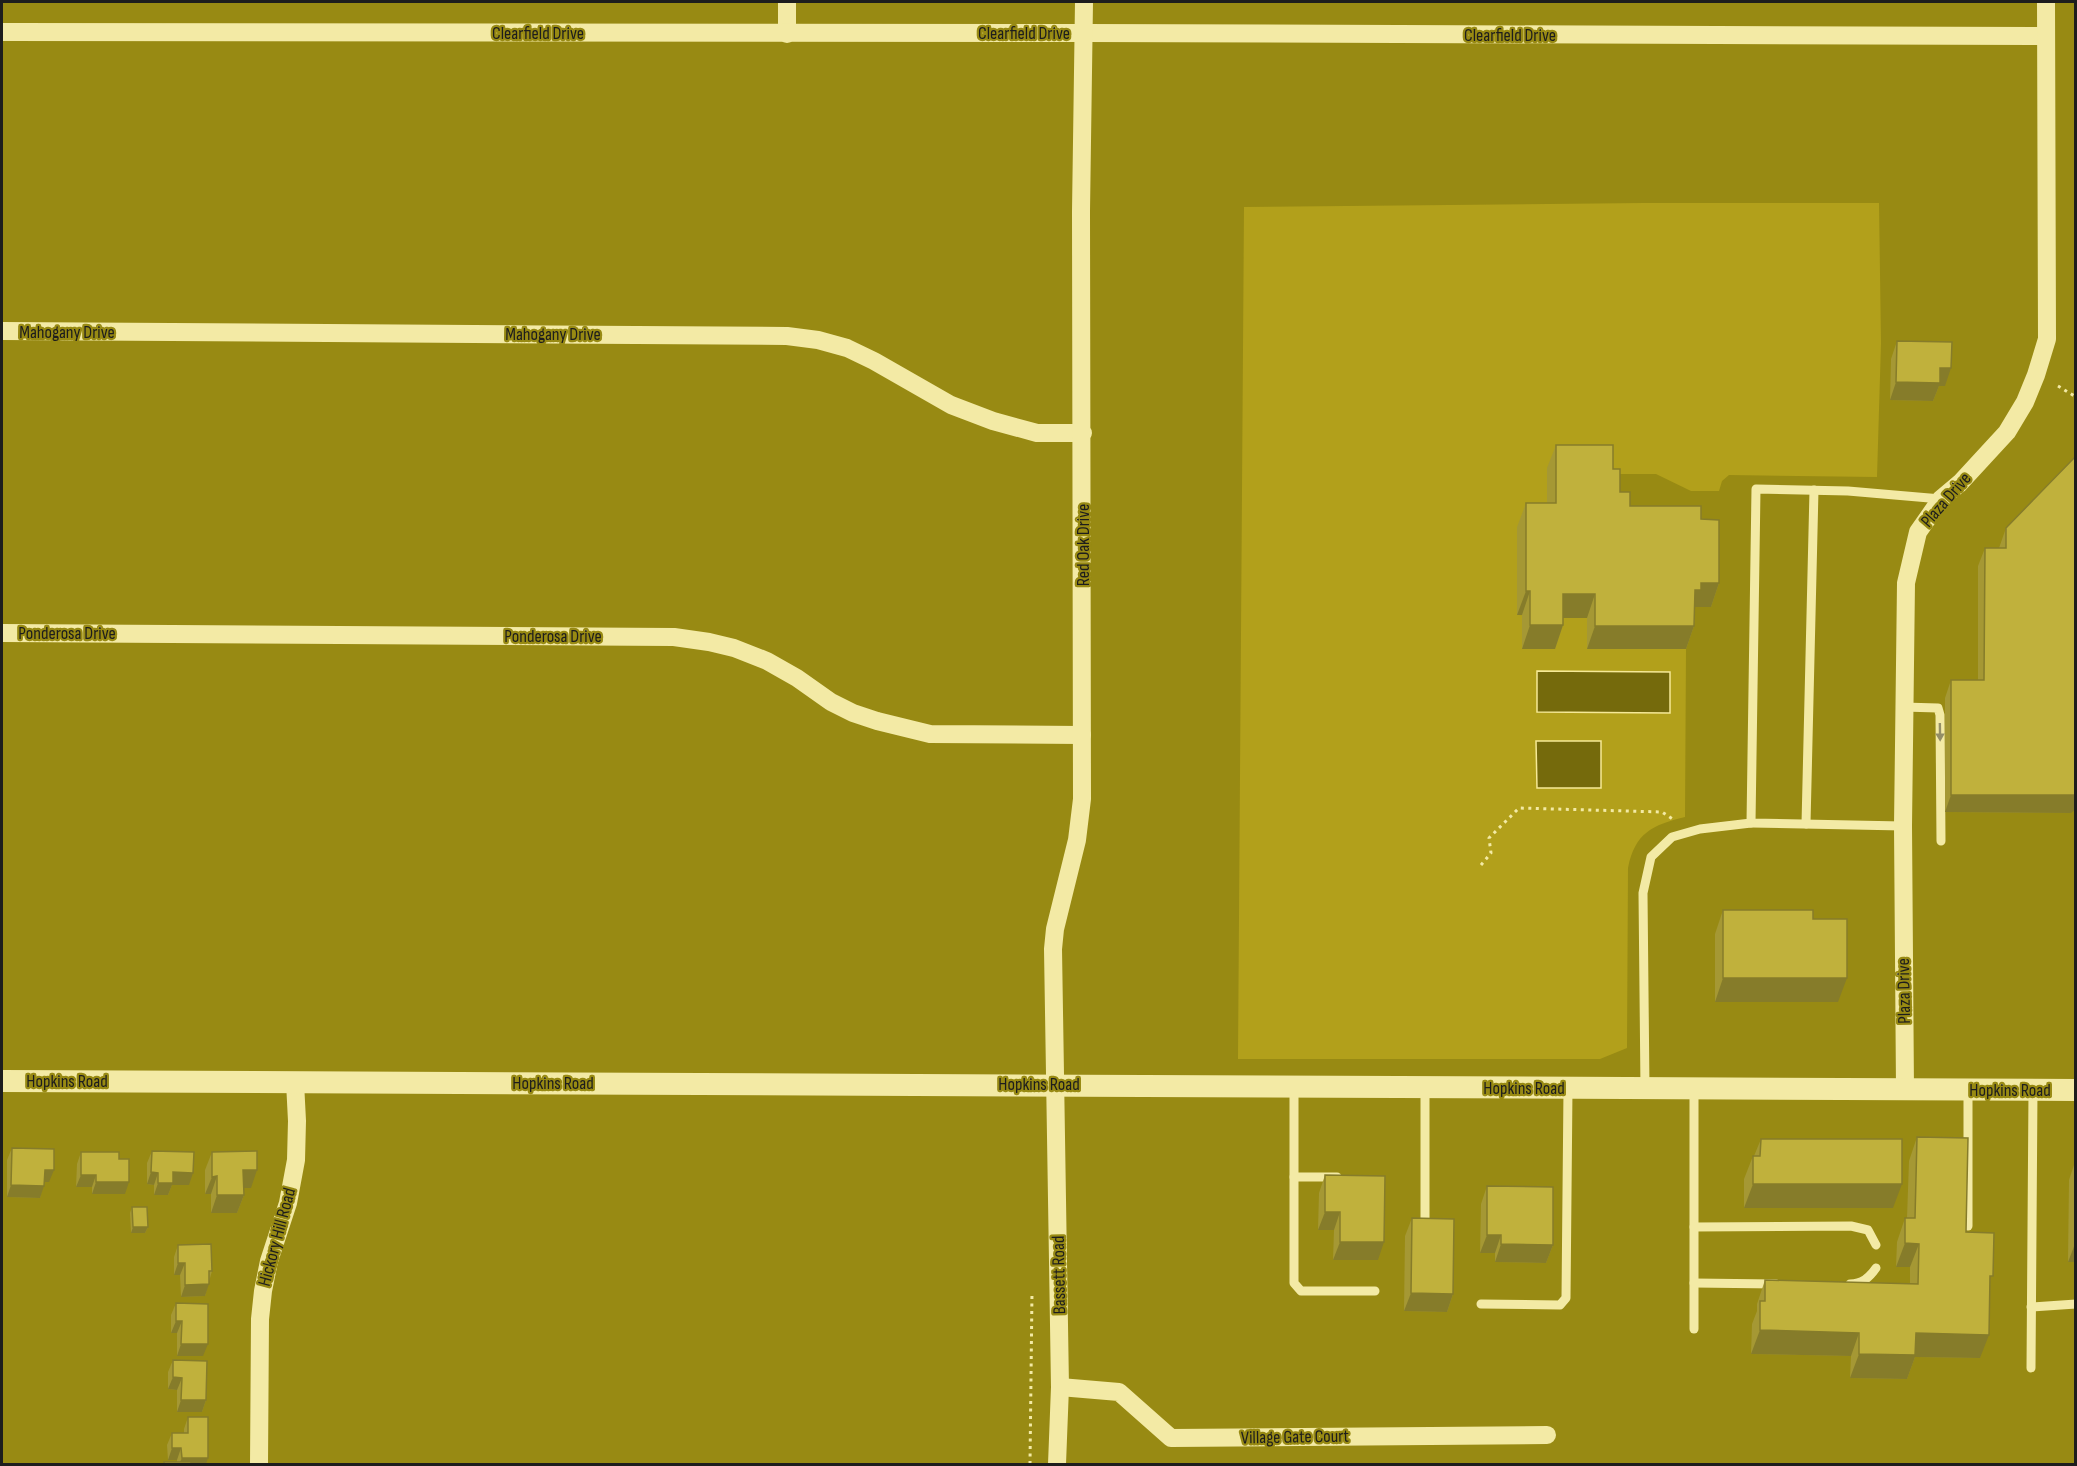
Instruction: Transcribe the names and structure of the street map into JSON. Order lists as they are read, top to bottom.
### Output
{
  "streets": {
    "street": [
      "Clearfield Drive",
      "Mahogany Drive",
      "Plaza Drive",
      "Red Oak Drive",
      "Ponderosa Drive",
      "Hopkins Road",
      "Hickory Hill Road",
      "Bassett Road",
      "Village Gate Court"
    ]
  },
  "crossings": [
    ["Clearfield Drive", "Plaza Drive"],
    ["Clearfield Drive", "Red Oak Drive"],
    ["Mahogany Drive", "Red Oak Drive"],
    ["Plaza Drive", "Hopkins Road"],
    ["Red Oak Drive", "Ponderosa Drive"],
    ["Red Oak Drive", "Hopkins Road"],
    ["Red Oak Drive", "Bassett Road"],
    ["Hopkins Road", "Hickory Hill Road"],
    ["Hopkins Road", "Bassett Road"],
    ["Bassett Road", "Village Gate Court"]
  ]
}
